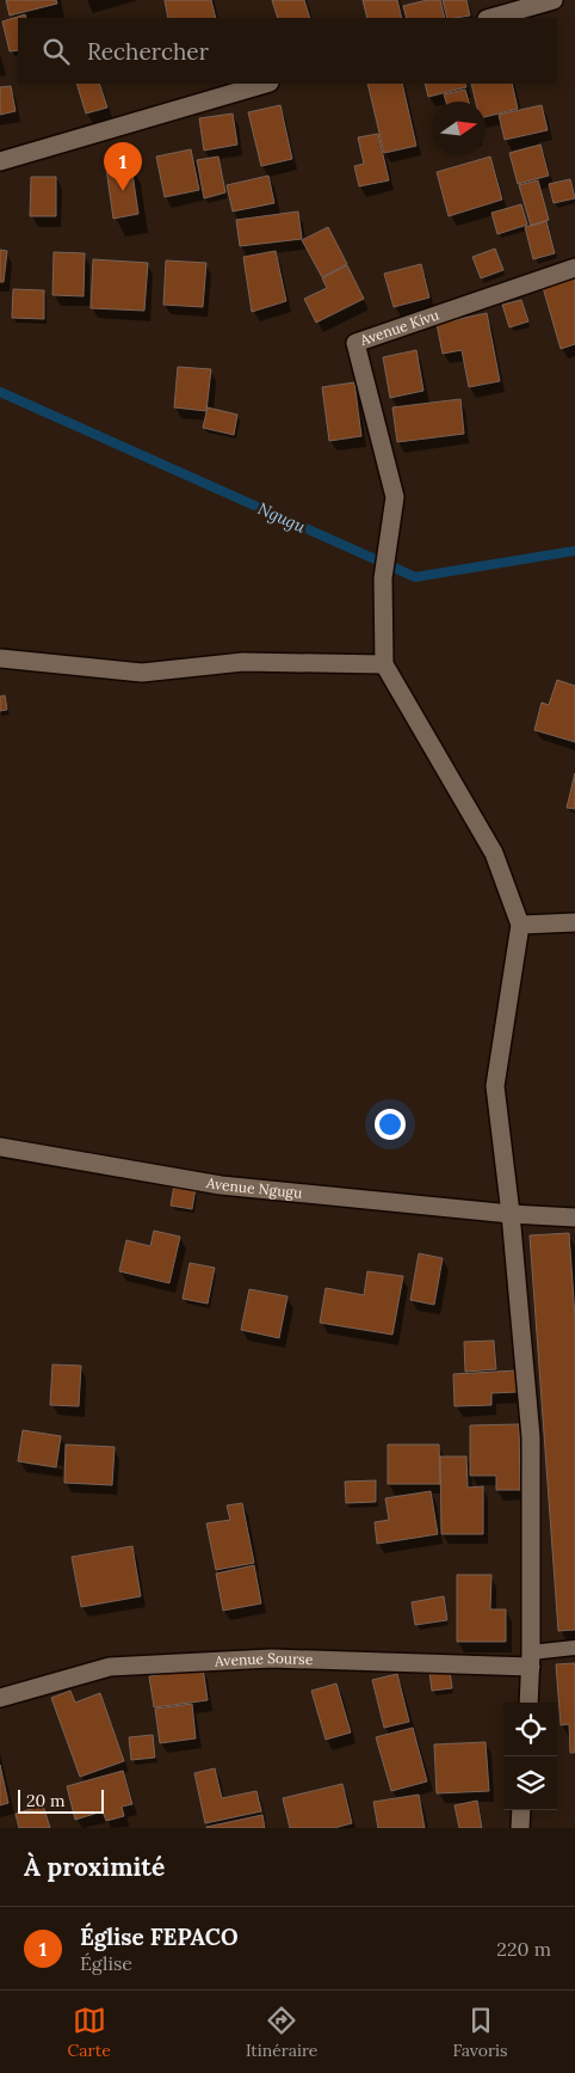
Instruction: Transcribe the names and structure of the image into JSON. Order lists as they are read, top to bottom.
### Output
{
  "streets": {
    "street": ["Avenue Kivu", "Avenue Ngugu", "Avenue Sourse"]
  },
  "water": ["Ngugu"],
  "scale_bar": "20 m",
  "north": "right",
  "page": {
    "search": "Rechercher",
    "pins": "1",
    "scale": "20 m",
    "heading": "À proximité",
    "list": [
      {
        "mark": "1",
        "name": "Église FEPACO",
        "note": "Église",
        "value": "220 m"
      }
    ],
    "nav": ["Carte", "Itinéraire", "Favoris"]
  }
}
